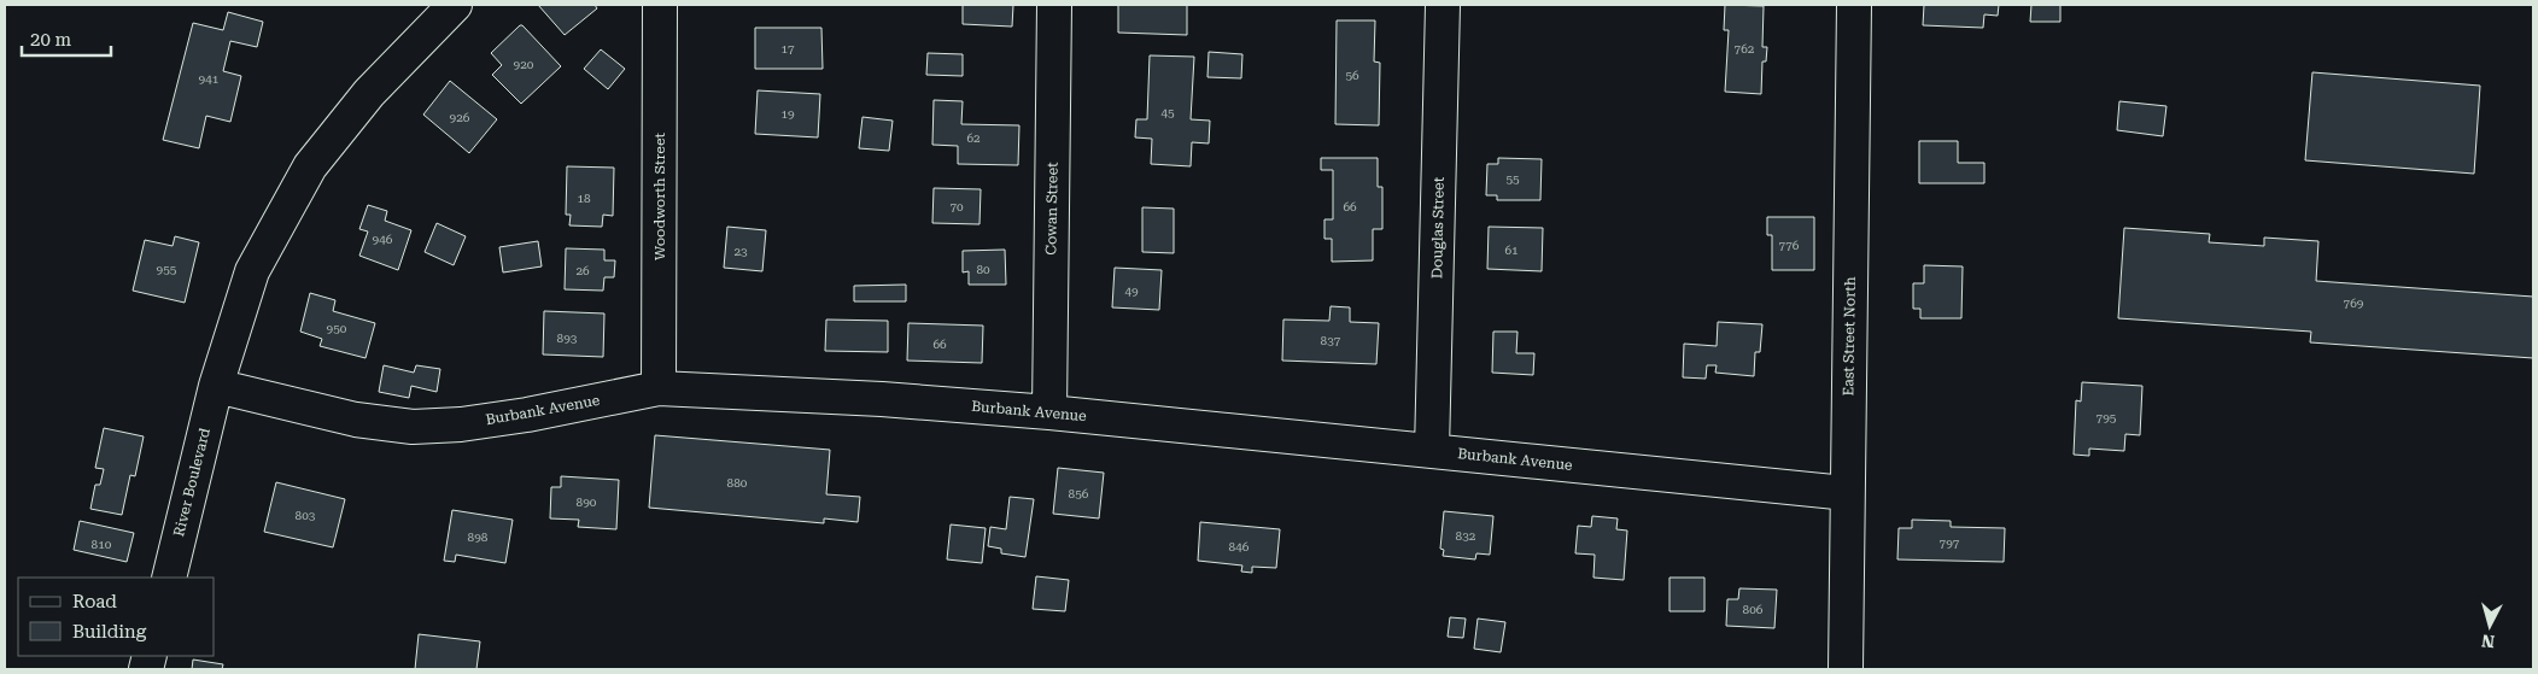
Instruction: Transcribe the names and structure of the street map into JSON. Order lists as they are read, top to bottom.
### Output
{
  "streets": {
    "street": [
      "Woodworth Street",
      "Cowan Street",
      "Douglas Street",
      "East Street North",
      "Burbank Avenue",
      "River Boulevard"
    ]
  },
  "crossings": [
    ["Woodworth Street", "Burbank Avenue"],
    ["Cowan Street", "Burbank Avenue"],
    ["Douglas Street", "Burbank Avenue"],
    ["East Street North", "Burbank Avenue"],
    ["Burbank Avenue", "River Boulevard"]
  ],
  "house_numbers": [
    "17",
    "762",
    "920",
    "56",
    "941",
    "45",
    "19",
    "926",
    "62",
    "55",
    "18",
    "70",
    "66",
    "946",
    "776",
    "61",
    "23",
    "955",
    "80",
    "26",
    "49",
    "769",
    "950",
    "893",
    "837",
    "66",
    "795",
    "880",
    "856",
    "890",
    "803",
    "832",
    "898",
    "797",
    "810",
    "846",
    "806"
  ],
  "legend": ["Road", "Building"],
  "scale_bar": "20 m",
  "north": "bottom"
}
